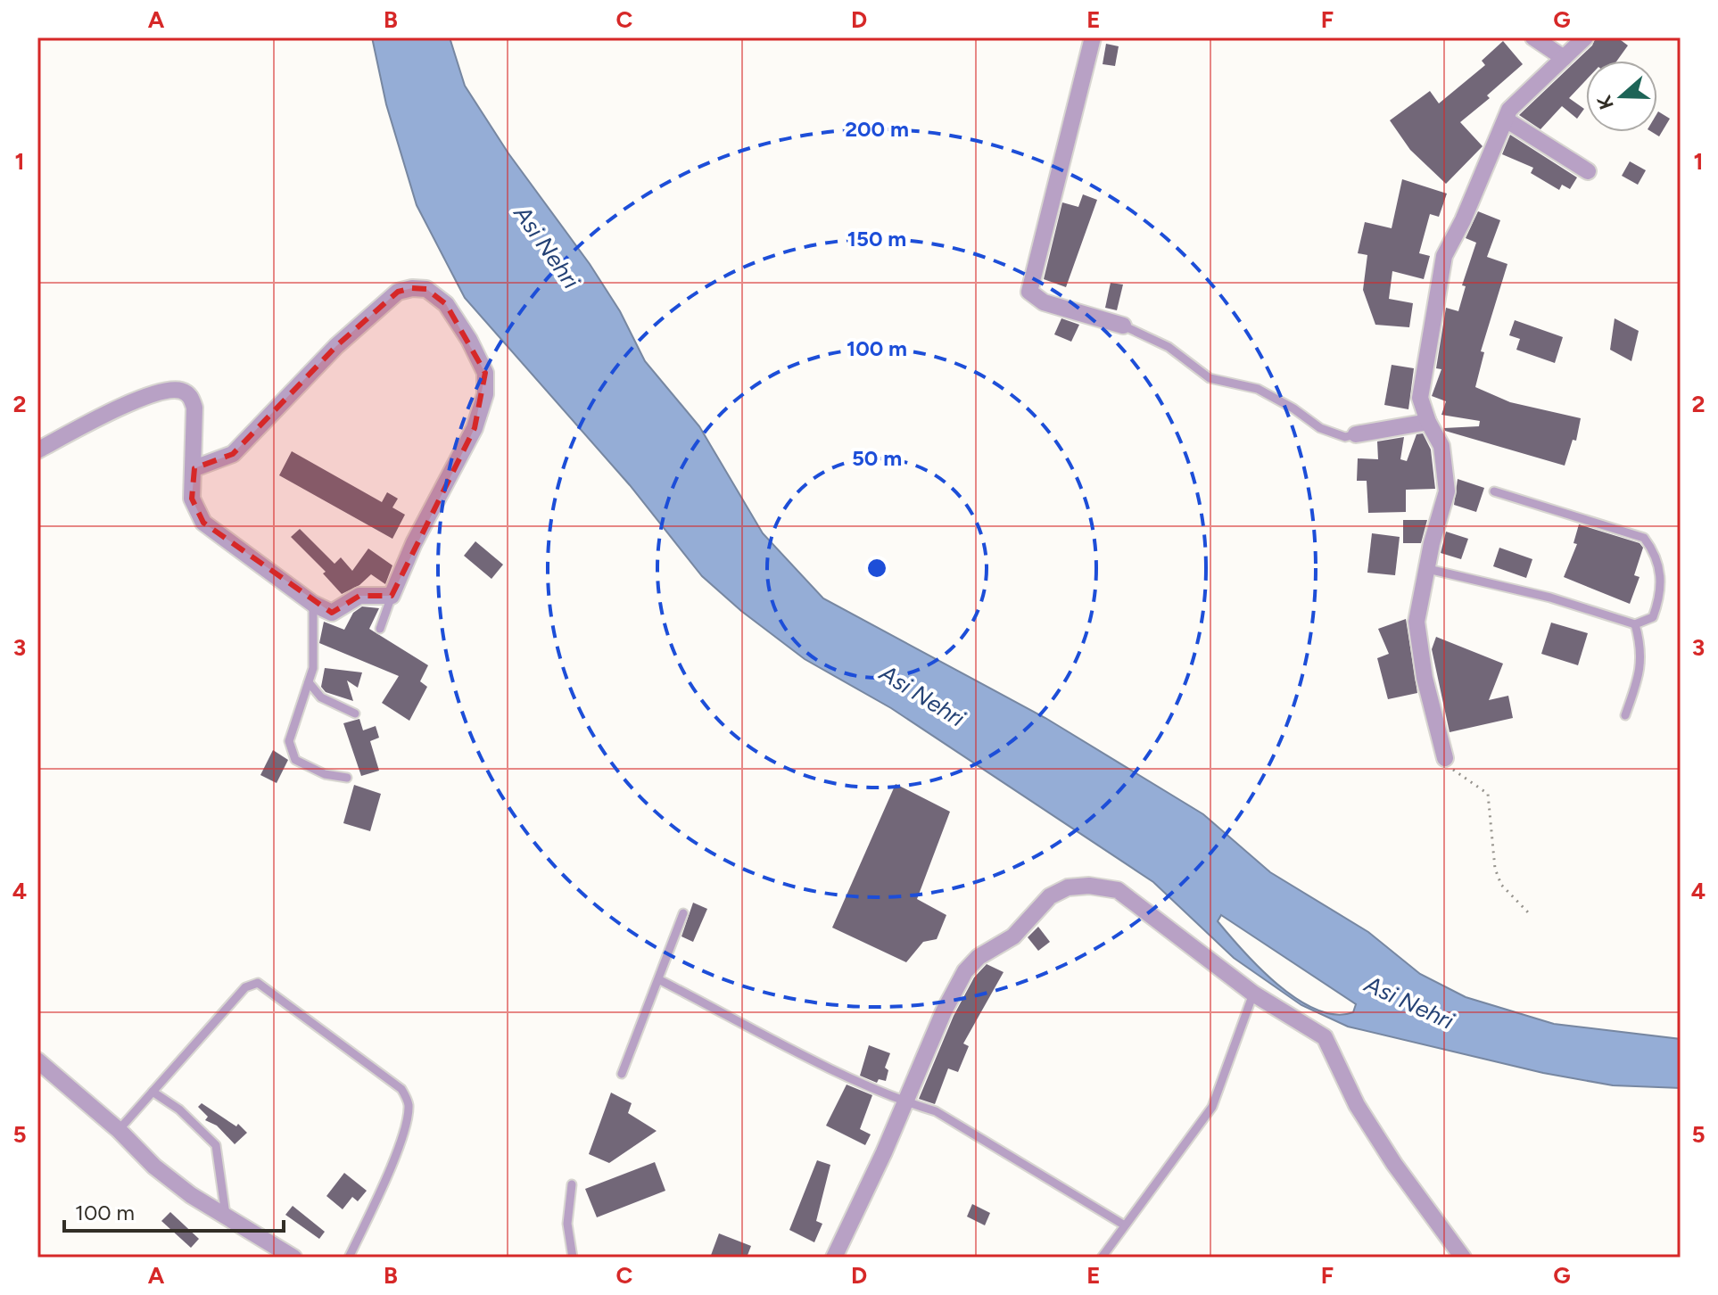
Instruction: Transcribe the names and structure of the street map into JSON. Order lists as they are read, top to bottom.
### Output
{
  "water": ["Asi Nehri"],
  "scale_bar": "100 m",
  "north": "left",
  "grid": {
    "columns": [
      "A",
      "B",
      "C",
      "D",
      "E",
      "F",
      "G"
    ],
    "rows": [
      "1",
      "2",
      "3",
      "4",
      "5"
    ]
  },
  "rings": [
    "200 m",
    "150 m",
    "100 m",
    "50 m"
  ]
}
